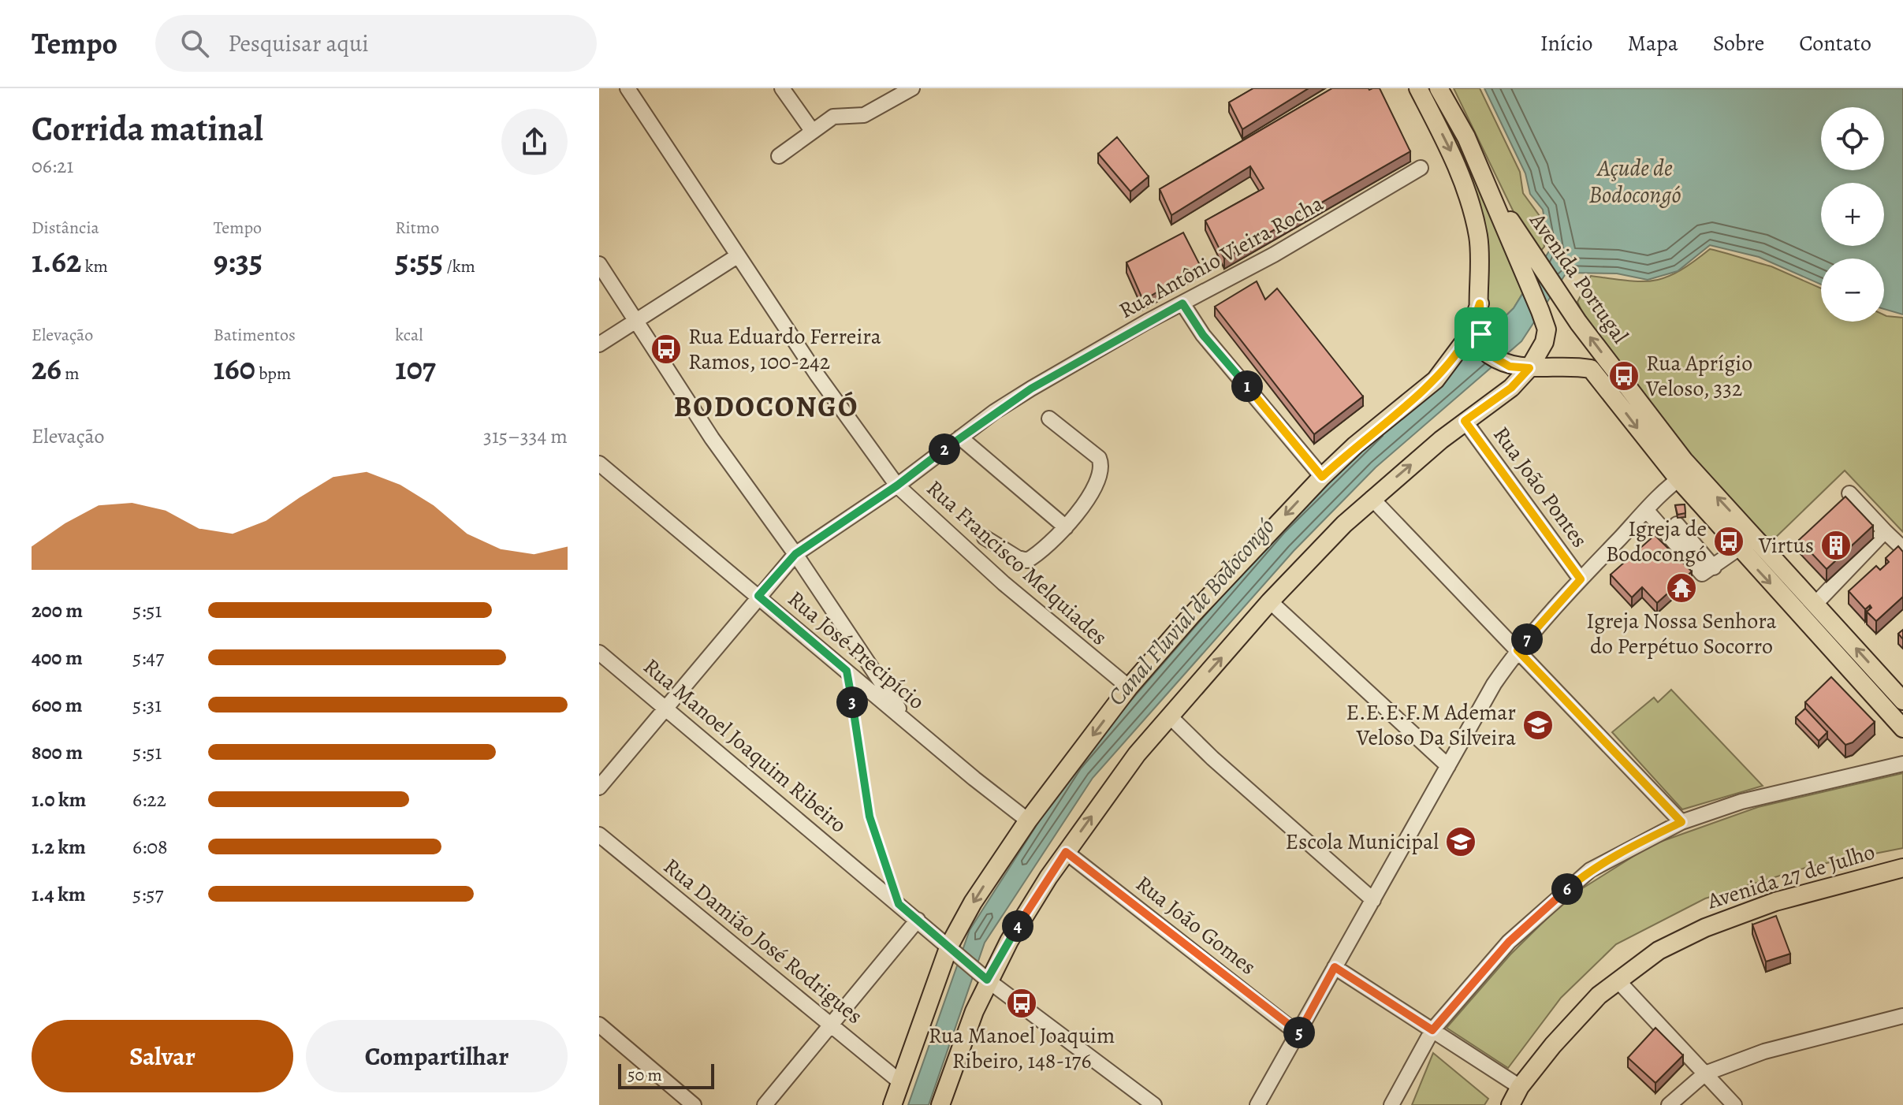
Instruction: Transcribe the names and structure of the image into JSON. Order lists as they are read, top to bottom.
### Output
{
  "streets": {
    "main road": ["Avenida Portugal", "Avenida 27 de Julho"],
    "street": [
      "Rua Antônio Vieira Rocha",
      "Rua João Pontes",
      "Rua Francisco Melquiades",
      "Rua José Precipício",
      "Rua Manoel Joaquim Ribeiro",
      "Rua João Gomes",
      "Rua Damião José Rodrigues"
    ]
  },
  "crossings": [
    ["Rua Antônio Vieira Rocha", "Rua Francisco Melquiades"],
    ["Rua Antônio Vieira Rocha", "Rua José Precipício"],
    ["Rua Antônio Vieira Rocha", "Rua Manoel Joaquim Ribeiro"]
  ],
  "districts": ["BODOCONGÓ"],
  "water": ["Açude de Bodocongó", "Canal Fluvial de Bodocongó"],
  "places": {
    "bus stop": [
      "Rua Eduardo Ferreira Ramos, 100-242",
      "Rua Aprígio Veloso, 332",
      "Igreja de Bodocongó",
      "Rua Manoel Joaquim Ribeiro, 148-176"
    ],
    "building": ["Virtus"],
    "temple": ["Igreja Nossa Senhora do Perpétuo Socorro"],
    "school or university": ["E.E.E.F.M Ademar Veloso Da Silveira", "Escola Municipal"]
  },
  "scale_bar": "50 m",
  "page": {
    "header": "Tempo",
    "search": "Pesquisar aqui",
    "nav": [
      "Início",
      "Mapa",
      "Sobre",
      "Contato"
    ],
    "heading": ["Corrida matinal", "06:21"],
    "map_buttons": ["+", "−"],
    "stats": [
      ["Distância", "1.62 km"],
      ["Tempo", "9:35"],
      ["Ritmo", "5:55 /km"],
      ["Elevação", "26 m"],
      ["Batimentos", "160 bpm"],
      ["kcal", "107"]
    ],
    "pins": [
      "1",
      "2",
      "7",
      "3",
      "6",
      "4",
      "5"
    ],
    "chart": ["Elevação", "315–334 m"],
    "list": [
      {
        "name": "200 m",
        "note": "5:51"
      },
      {
        "name": "400 m",
        "note": "5:47"
      },
      {
        "name": "600 m",
        "note": "5:31"
      },
      {
        "name": "800 m",
        "note": "5:51"
      },
      {
        "name": "1.0 km",
        "note": "6:22"
      },
      {
        "name": "1.2 km",
        "note": "6:08"
      },
      {
        "name": "1.4 km",
        "note": "5:57"
      }
    ],
    "buttons": ["Salvar", "Compartilhar"],
    "scale": "50 m"
  }
}
